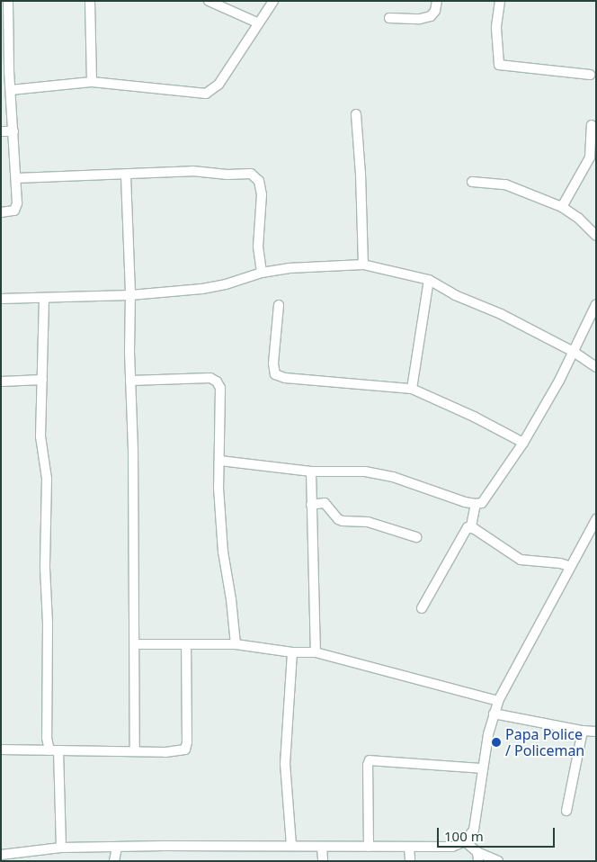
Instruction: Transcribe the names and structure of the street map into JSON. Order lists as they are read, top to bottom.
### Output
{
  "places": ["Papa Police / Policeman"],
  "scale_bar": "100 m"
}
